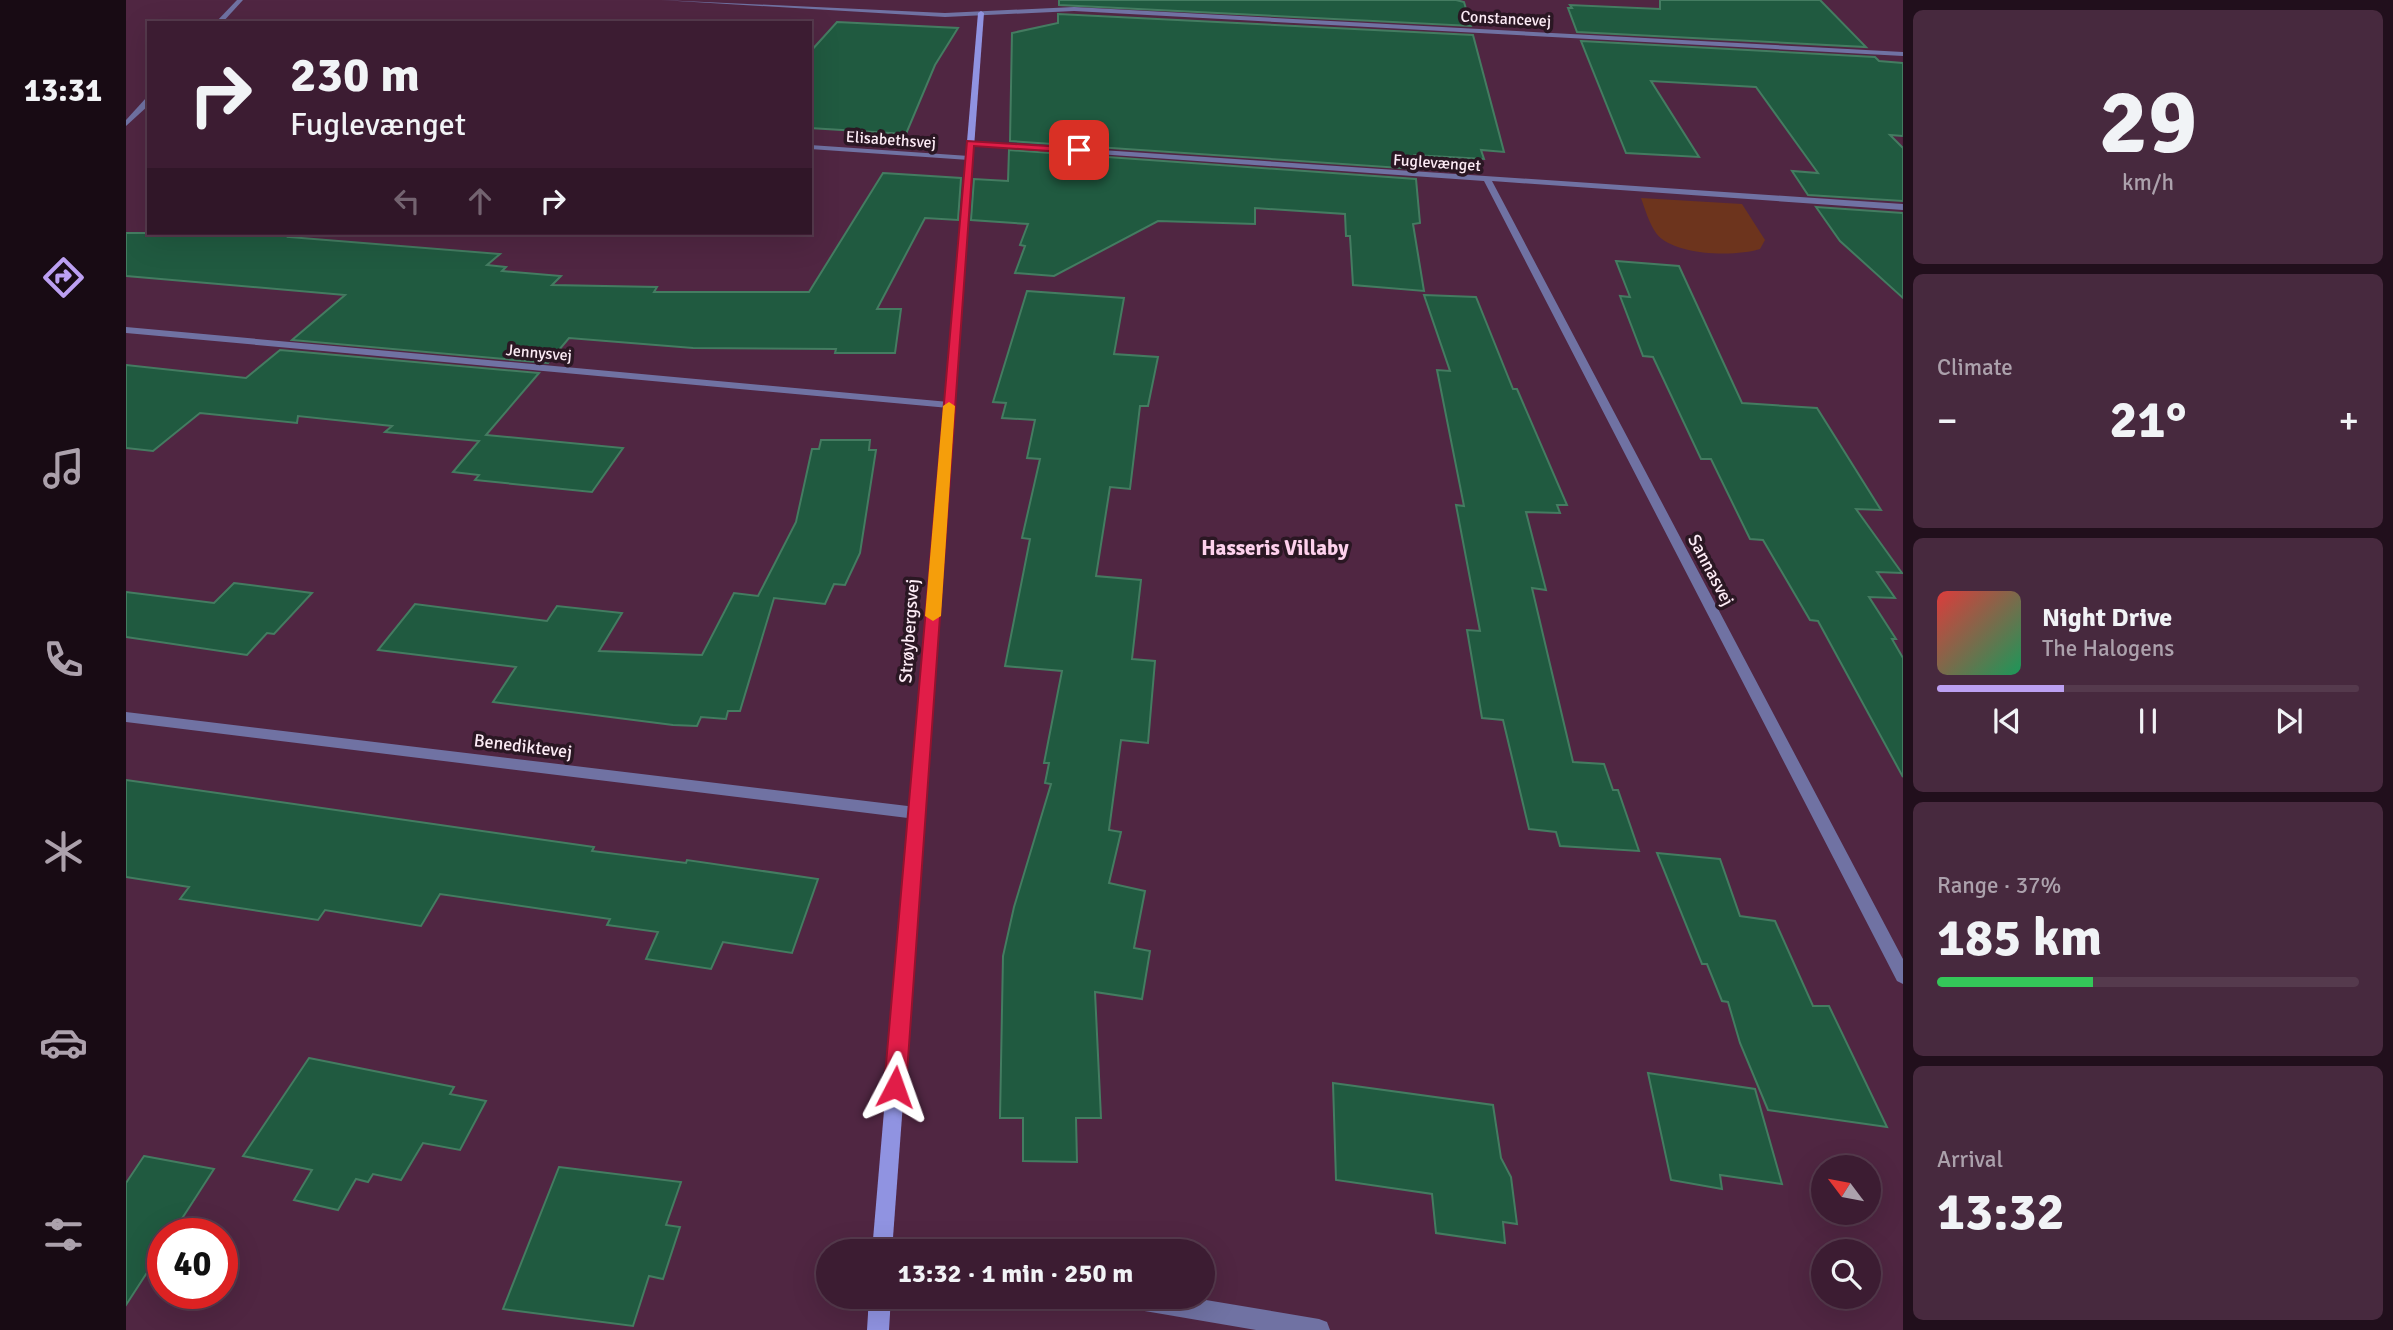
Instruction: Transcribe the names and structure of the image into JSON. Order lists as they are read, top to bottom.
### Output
{
  "streets": {
    "street": [
      "Constancevej",
      "Elisabethsvej",
      "Fuglevænget",
      "Jennysvej",
      "Sannasvej",
      "Strøybergsvej",
      "Benediktevej"
    ]
  },
  "crossings": [
    ["Constancevej", "Strøybergsvej"],
    ["Elisabethsvej", "Fuglevænget"],
    ["Elisabethsvej", "Strøybergsvej"],
    ["Fuglevænget", "Sannasvej"],
    ["Fuglevænget", "Strøybergsvej"],
    ["Jennysvej", "Strøybergsvej"],
    ["Strøybergsvej", "Benediktevej"]
  ],
  "districts": ["Hasseris Villaby"],
  "north": "top left",
  "page": {
    "tabs": "13:31",
    "tile": [
      ["29", "km/h"],
      "Climate",
      ["Range · 37%", "185 km"],
      ["Arrival", "13:32"]
    ],
    "turn": ["230 m", "Fuglevænget"],
    "heat": ["−", "21°", "+"],
    "song": ["Night Drive", "The Halogens"],
    "limit": "40",
    "trip": "13:32 · 1 min · 250 m"
  }
}
